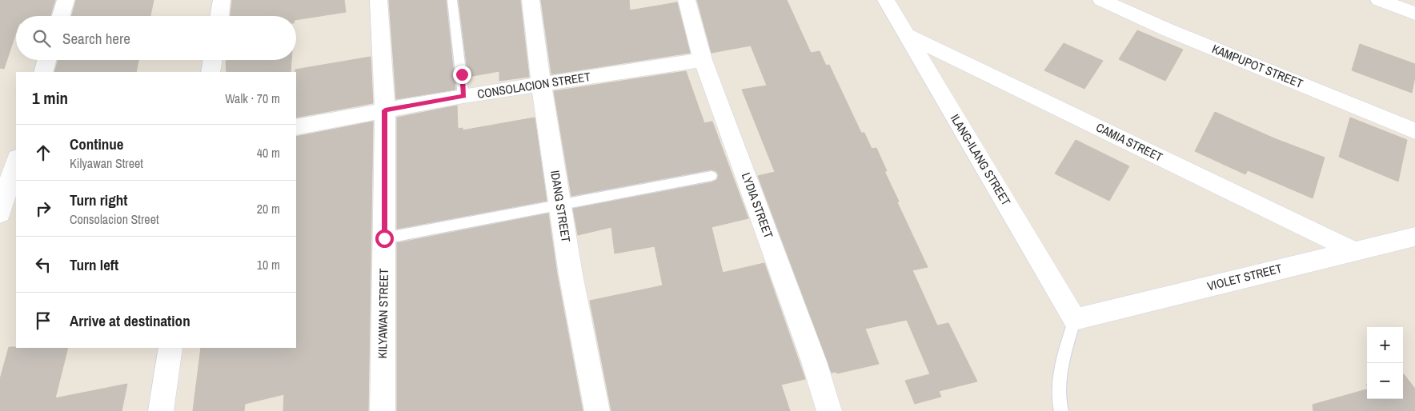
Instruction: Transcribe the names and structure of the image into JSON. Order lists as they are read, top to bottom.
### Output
{
  "streets": {
    "street": [
      "KAMPUPOT STREET",
      "CONSOLACION STREET",
      "CAMIA STREET",
      "ILANG-ILANG STREET",
      "LYDIA STREET",
      "IDANG STREET",
      "VIOLET STREET",
      "KILYAWAN STREET"
    ]
  },
  "crossings": [
    ["CONSOLACION STREET", "LYDIA STREET"],
    ["CONSOLACION STREET", "IDANG STREET"],
    ["CONSOLACION STREET", "KILYAWAN STREET"],
    ["CAMIA STREET", "ILANG-ILANG STREET"],
    ["CAMIA STREET", "VIOLET STREET"],
    ["ILANG-ILANG STREET", "VIOLET STREET"]
  ],
  "page": {
    "search": "Search here",
    "heading": ["1 min", "Walk · 70 m"],
    "list": [
      ["Continue", "Kilyawan Street", "40 m"],
      ["Turn right", "Consolacion Street", "20 m"],
      ["Turn left", "10 m"],
      "Arrive at destination"
    ],
    "map_buttons": ["+", "−"]
  }
}
